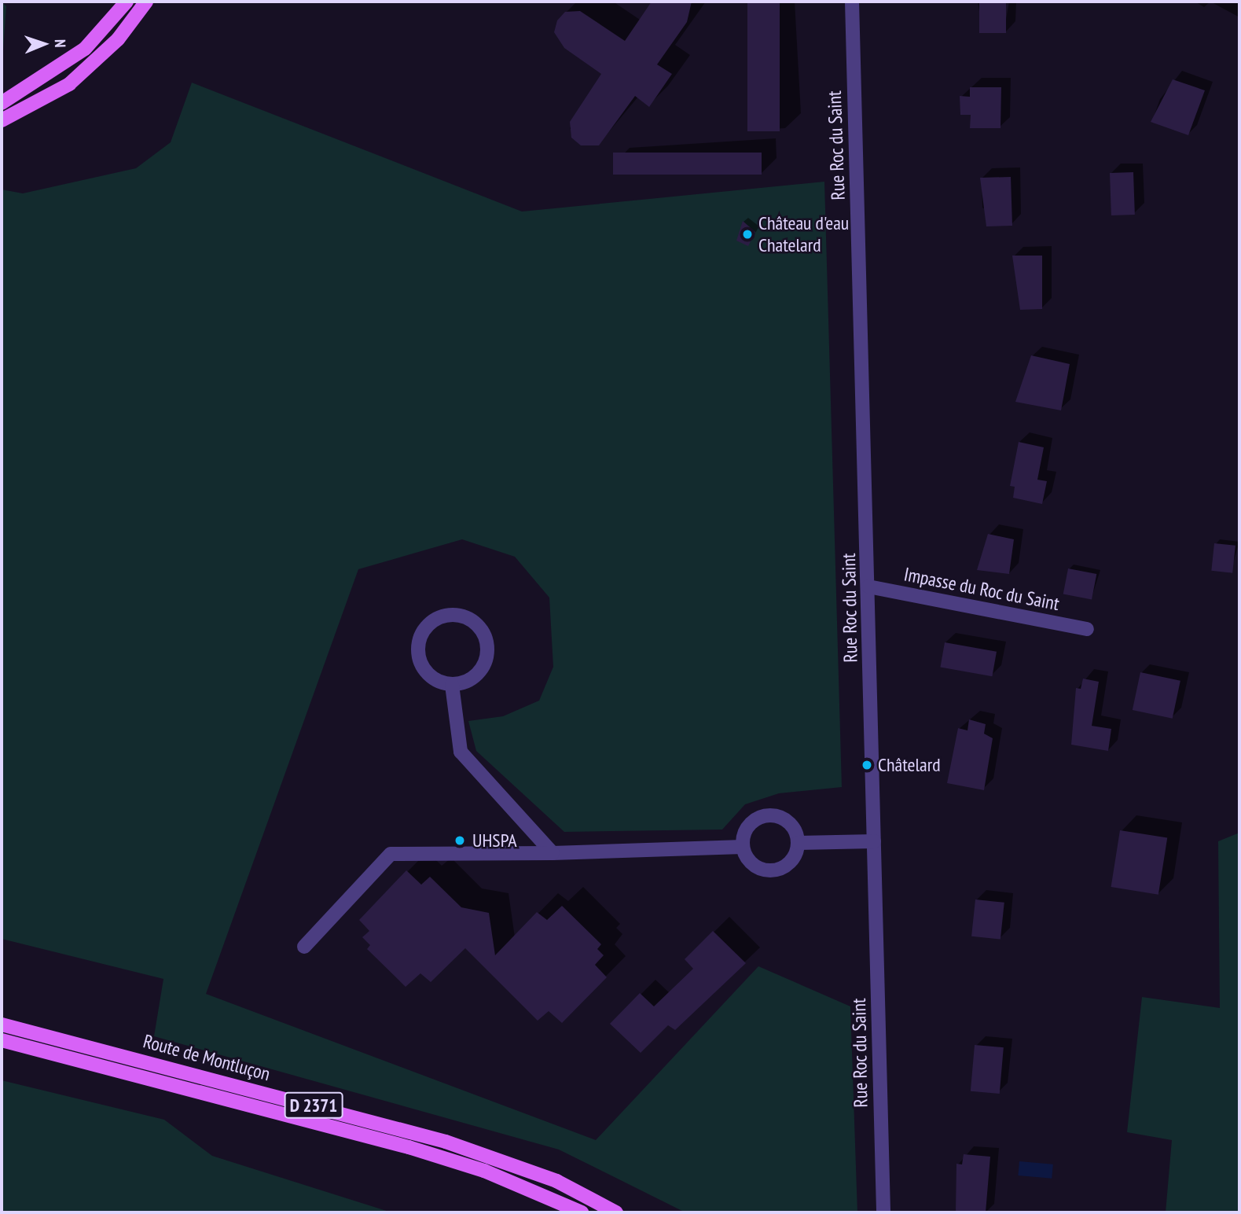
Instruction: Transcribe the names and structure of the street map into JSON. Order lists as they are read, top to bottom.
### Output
{
  "streets": {
    "main road": ["Route de Montluçon", "D 2371"],
    "street": ["Rue Roc du Saint", "Impasse du Roc du Saint"]
  },
  "crossings": [
    ["Rue Roc du Saint", "Impasse du Roc du Saint"]
  ],
  "places": ["Château d'eau Chatelard", "Châtelard", "UHSPA"],
  "north": "right"
}
